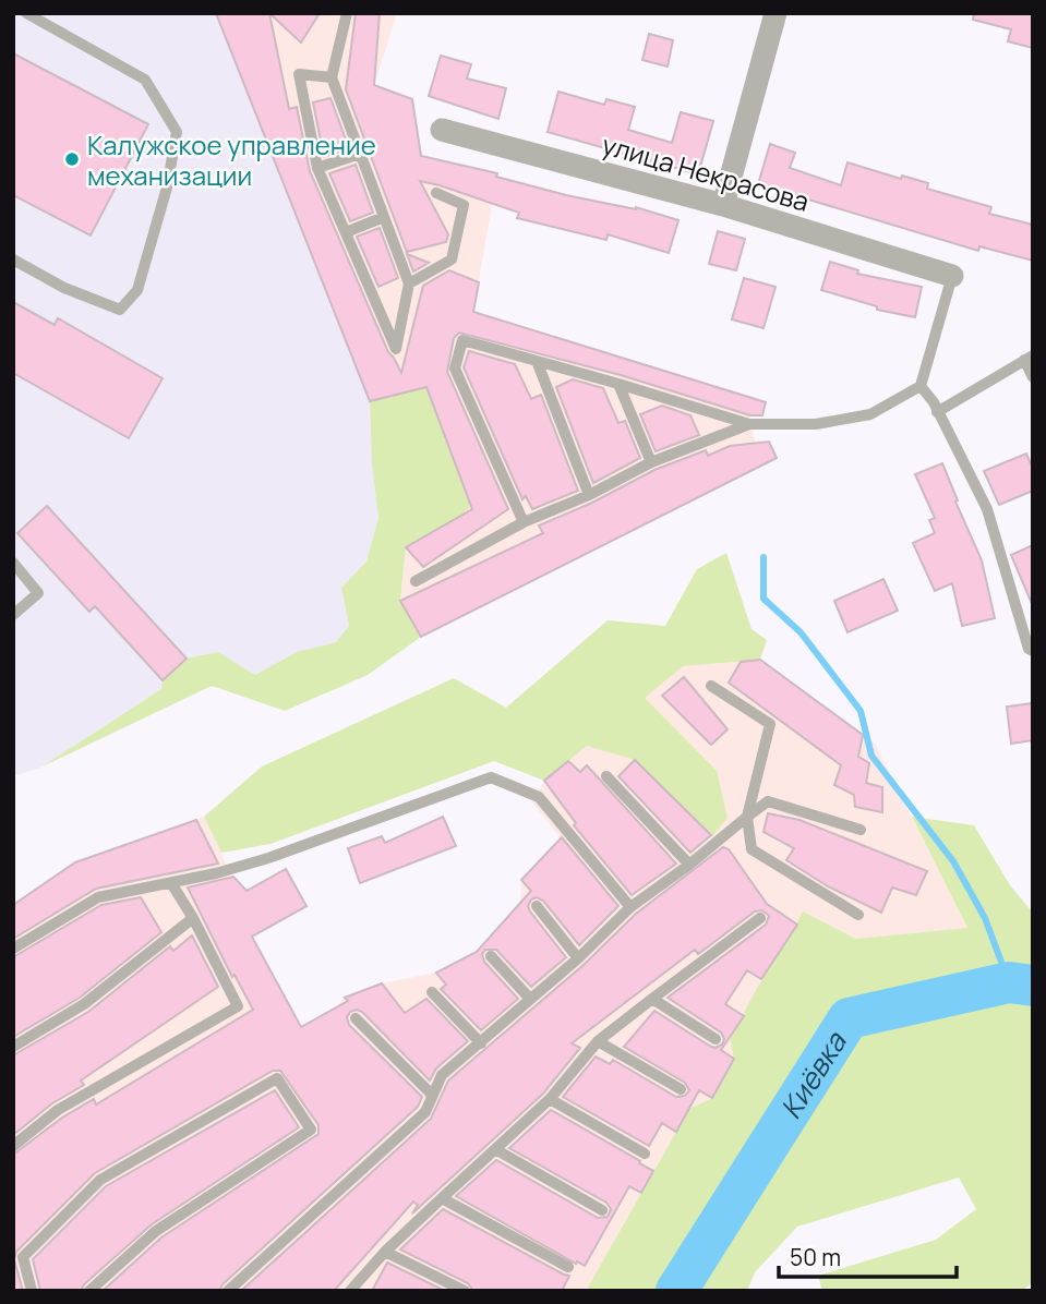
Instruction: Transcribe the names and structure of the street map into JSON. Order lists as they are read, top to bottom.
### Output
{
  "streets": {
    "street": ["улица Некрасова"]
  },
  "water": ["Киёвка"],
  "places": ["Калужское управление механизации"],
  "scale_bar": "50 m"
}
